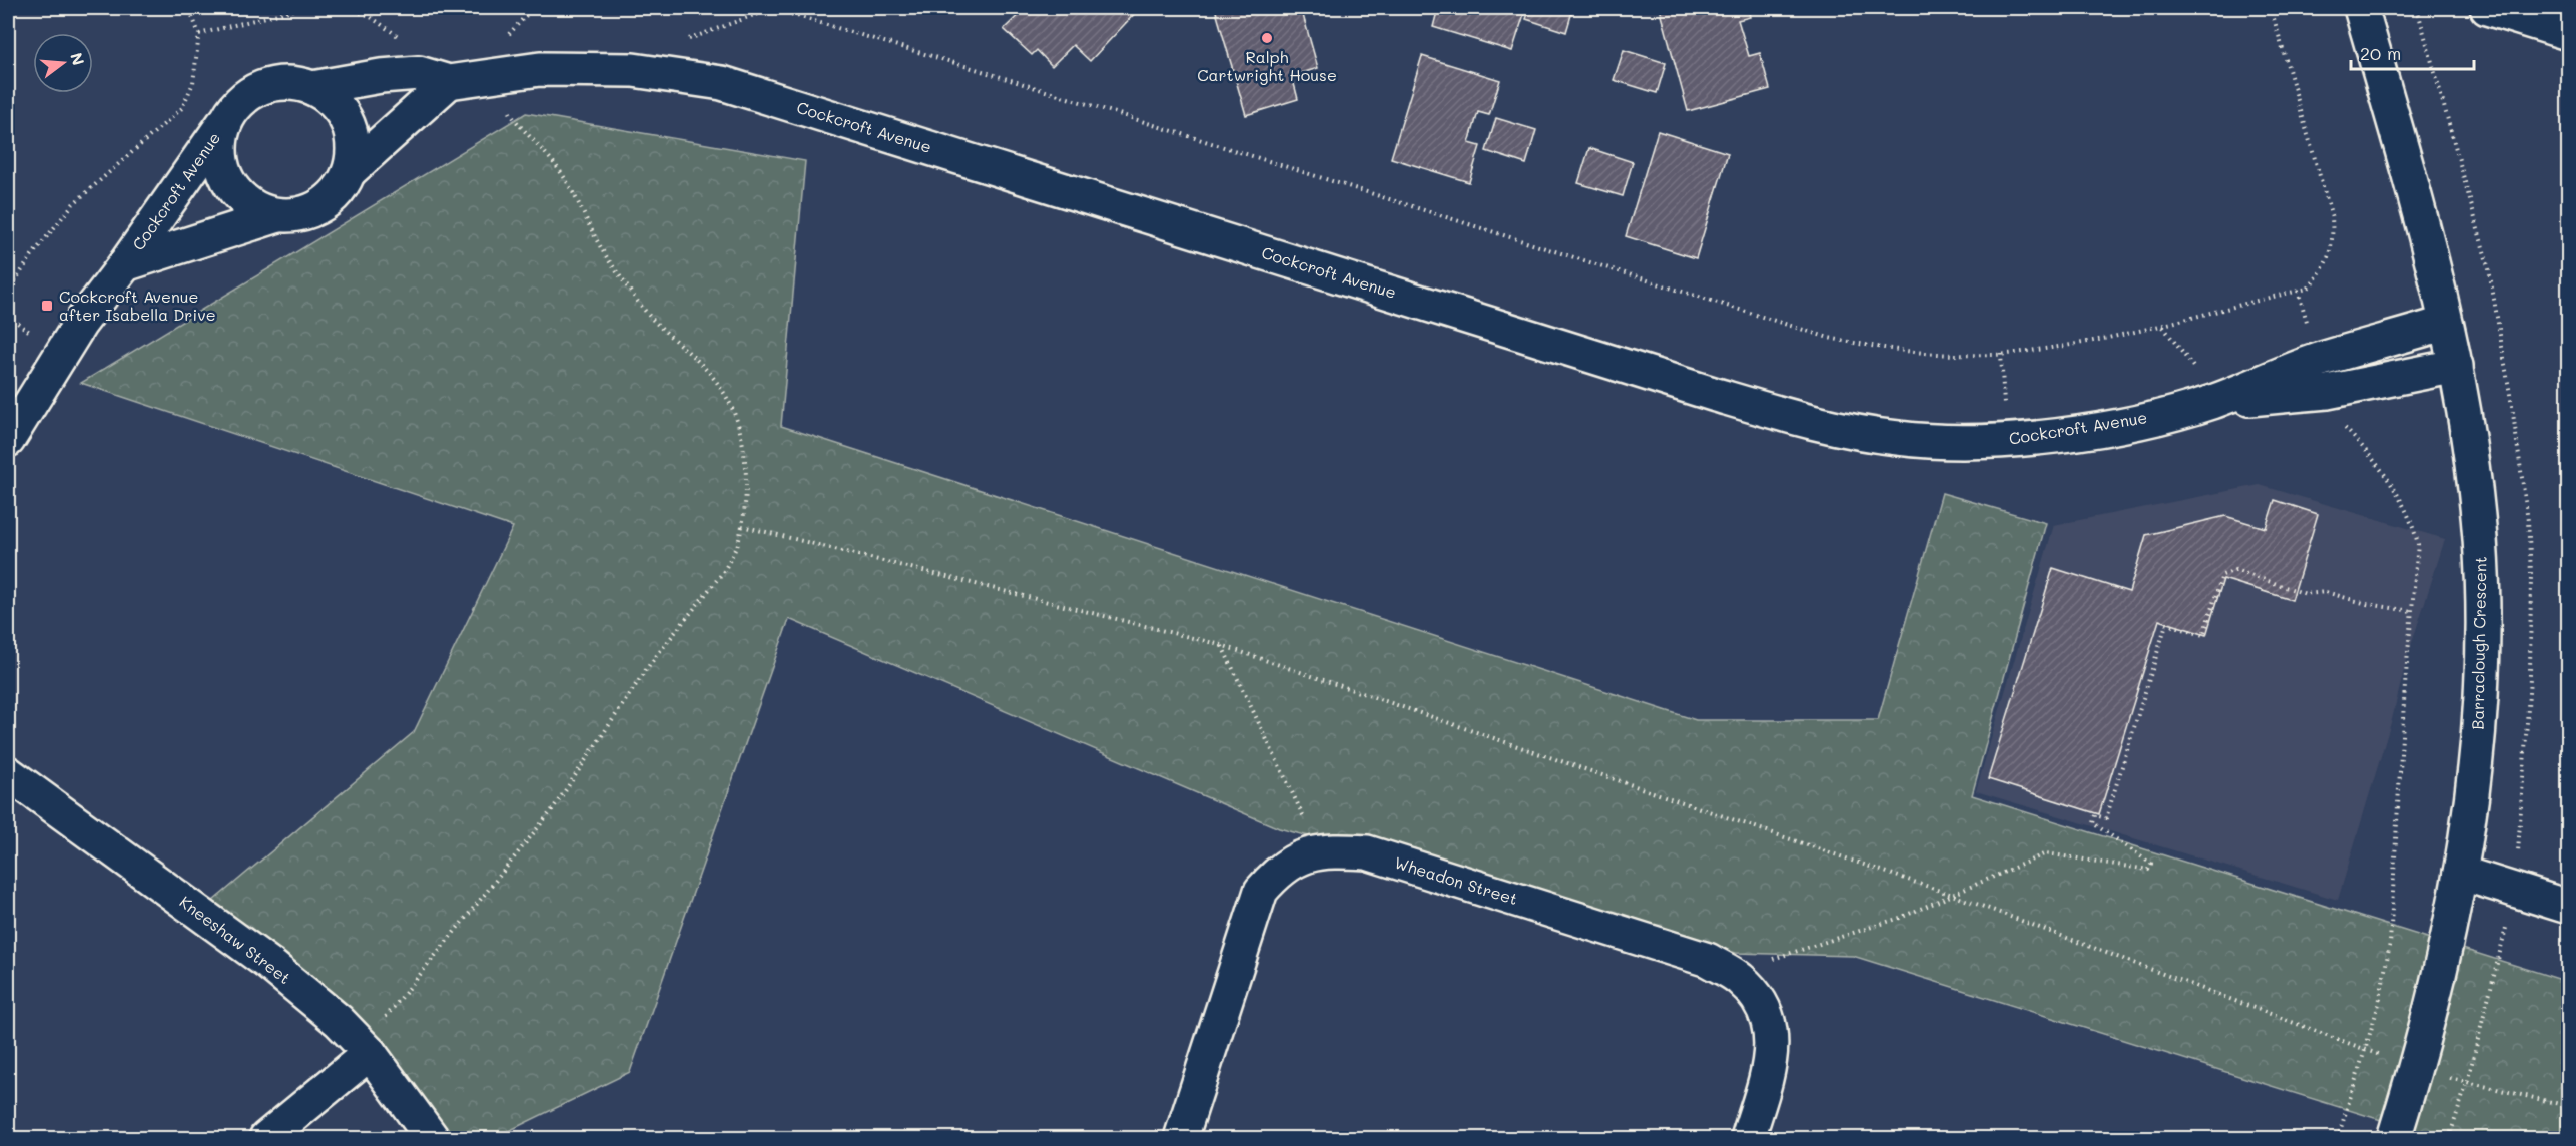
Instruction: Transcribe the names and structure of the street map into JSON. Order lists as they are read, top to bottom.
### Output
{
  "streets": {
    "street": [
      "Cockcroft Avenue",
      "Barraclough Crescent",
      "Wheadon Street",
      "Kneeshaw Street"
    ]
  },
  "crossings": [
    ["Cockcroft Avenue", "Barraclough Crescent"]
  ],
  "places": {
    "other": ["Ralph Cartwright House"],
    "transit": ["Cockcroft Avenue after Isabella Drive"]
  },
  "scale_bar": "20 m",
  "north": "right"
}
